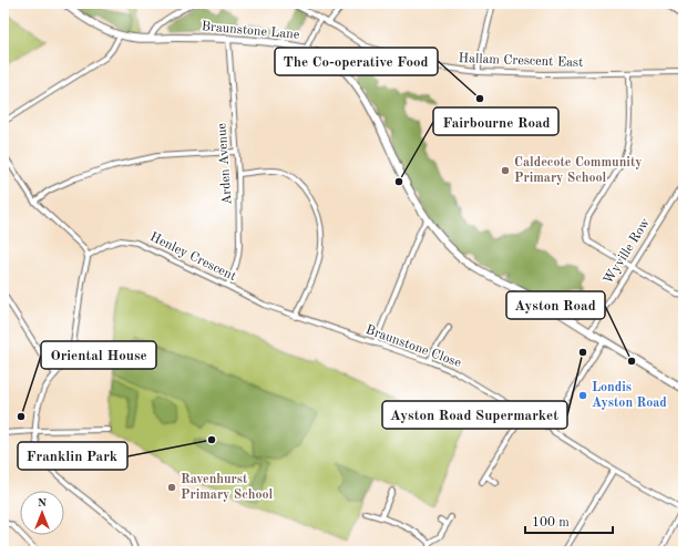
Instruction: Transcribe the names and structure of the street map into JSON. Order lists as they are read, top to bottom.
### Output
{
  "streets": {
    "street": [
      "Braunstone Lane",
      "Hallam Crescent East",
      "Arden Avenue",
      "Wyville Row",
      "Henley Crescent",
      "Braunstone Close"
    ]
  },
  "crossings": [
    ["Braunstone Lane", "Arden Avenue"],
    ["Braunstone Lane", "Wyville Row"],
    ["Arden Avenue", "Henley Crescent"],
    ["Henley Crescent", "Braunstone Close"]
  ],
  "places": [
    "The Co-operative Food",
    "Caldecote Community Primary School",
    "Fairbourne Road",
    "Ayston Road Supermarket",
    "Ayston Road",
    "Londis Ayston Road",
    "Oriental House",
    "Franklin Park",
    "Ravenhurst Primary School"
  ],
  "scale_bar": "100 m",
  "north": "top"
}
